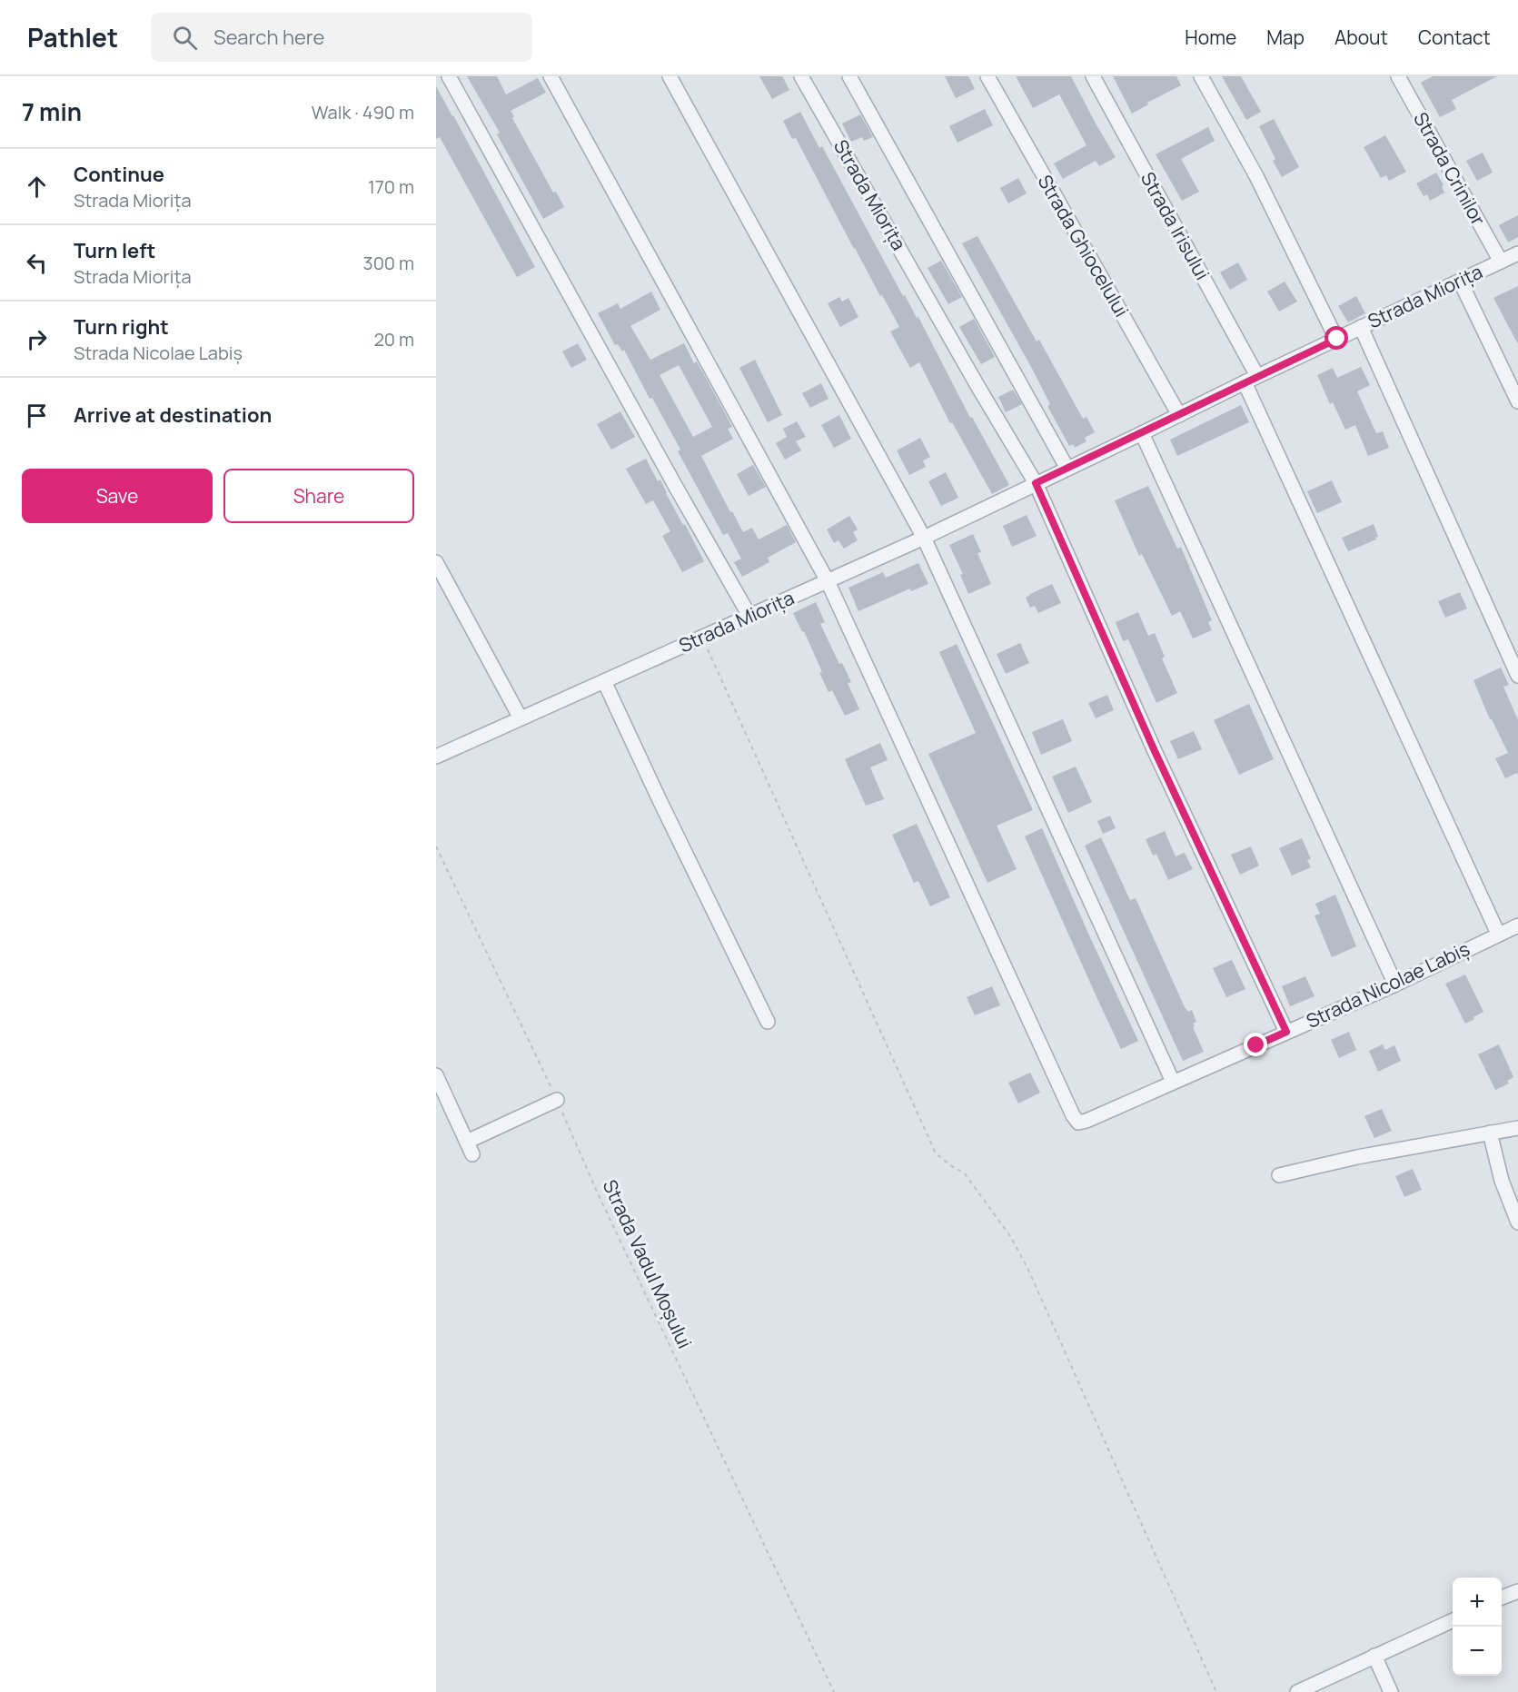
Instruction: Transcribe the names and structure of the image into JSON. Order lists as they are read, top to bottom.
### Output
{
  "streets": {
    "street": [
      "Strada Crinilor",
      "Strada Miorița",
      "Strada Irisului",
      "Strada Ghiocelului",
      "Strada Nicolae Labiș"
    ],
    "path": ["Strada Vadul Moșului"]
  },
  "crossings": [
    ["Strada Crinilor", "Strada Miorița"],
    ["Strada Miorița", "Strada Irisului"],
    ["Strada Miorița", "Strada Ghiocelului"],
    ["Strada Miorița", "Strada Nicolae Labiș"],
    ["Strada Irisului", "Strada Nicolae Labiș"]
  ],
  "page": {
    "header": "Pathlet",
    "search": "Search here",
    "nav": [
      "Home",
      "Map",
      "About",
      "Contact"
    ],
    "heading": ["7 min", "Walk · 490 m"],
    "list": [
      ["Continue", "Strada Miorița", "170 m"],
      ["Turn left", "Strada Miorița", "300 m"],
      ["Turn right", "Strada Nicolae Labiș", "20 m"],
      "Arrive at destination"
    ],
    "buttons": ["Save", "Share"],
    "map_buttons": ["+", "−"]
  }
}
